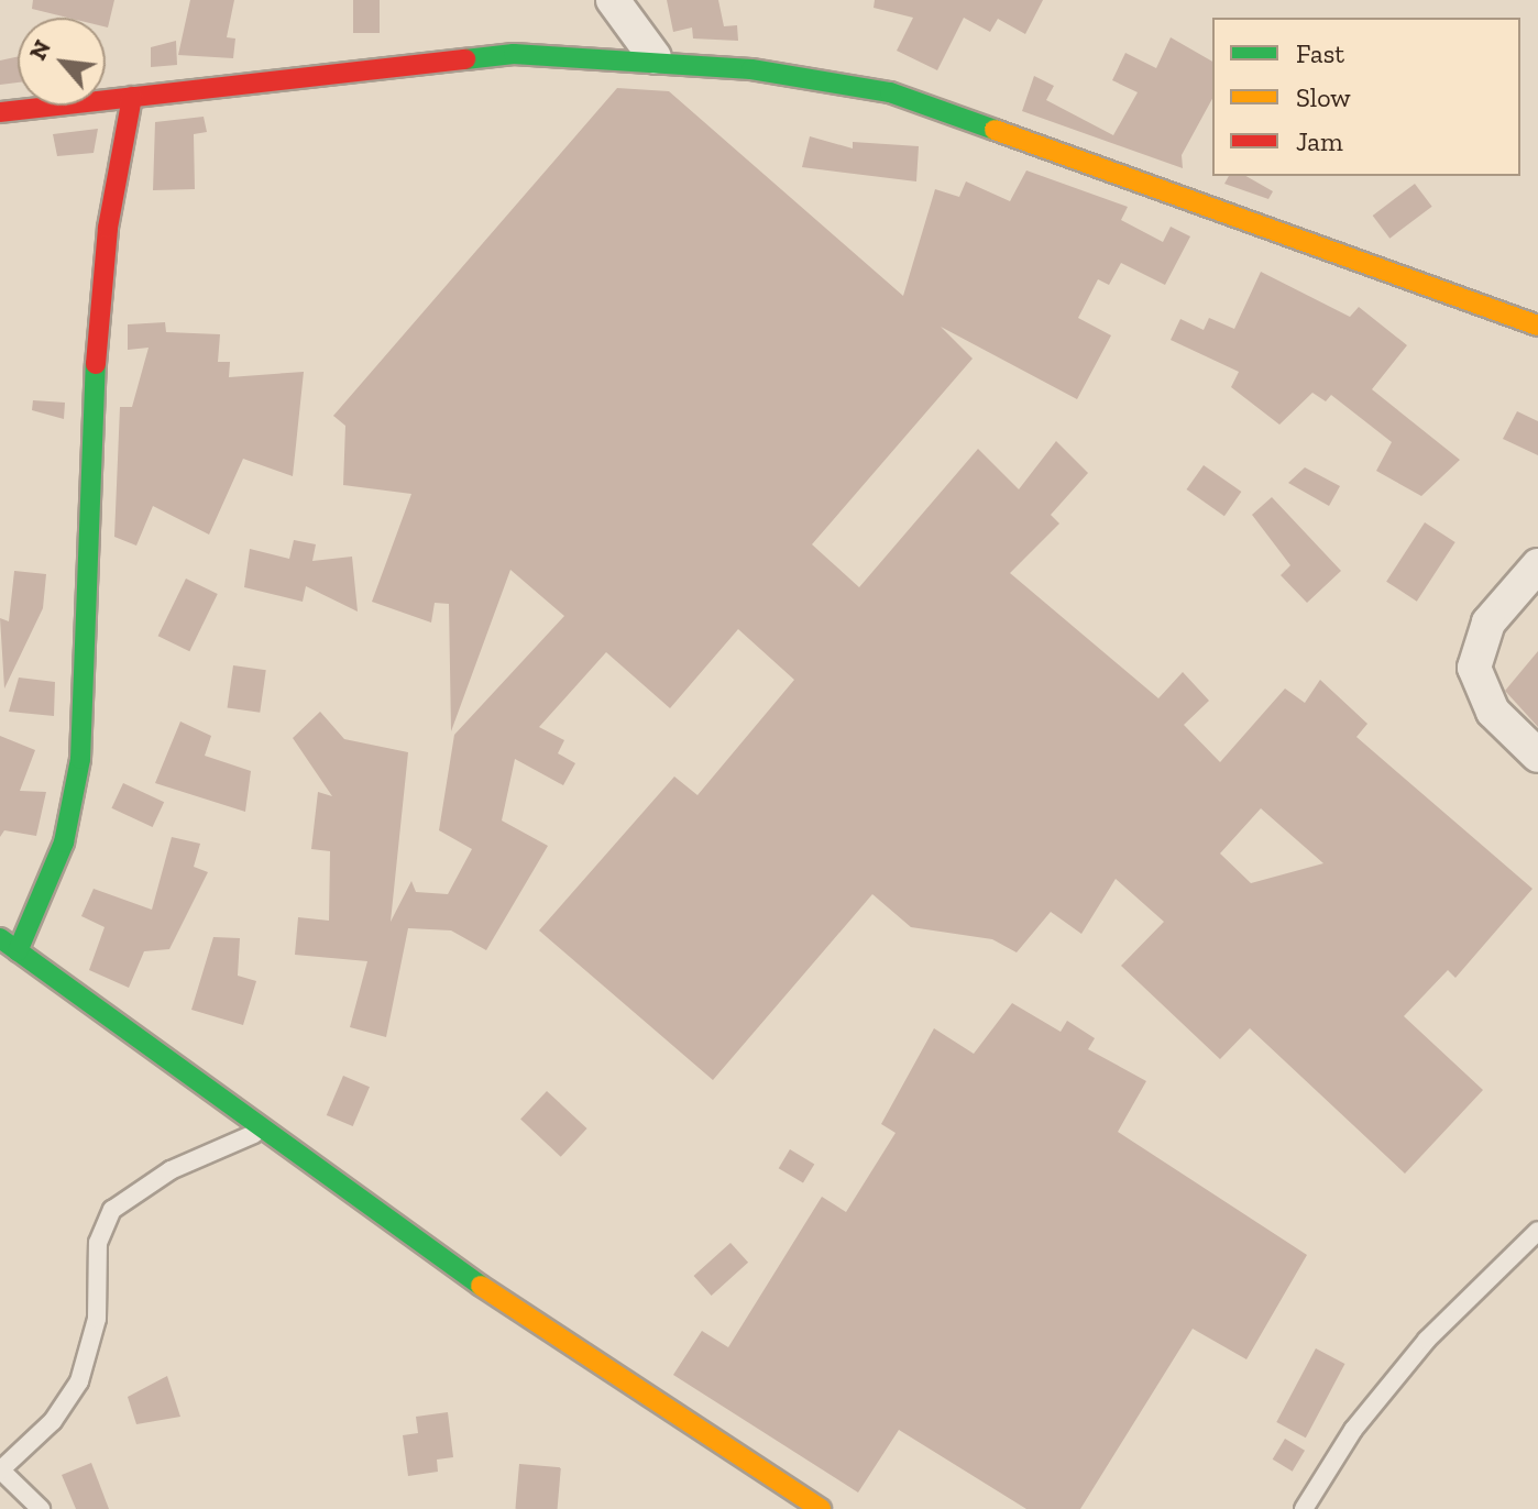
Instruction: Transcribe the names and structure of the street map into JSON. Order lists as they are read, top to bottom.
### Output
{
  "legend": ["Fast", "Slow", "Jam"],
  "north": "top left"
}
